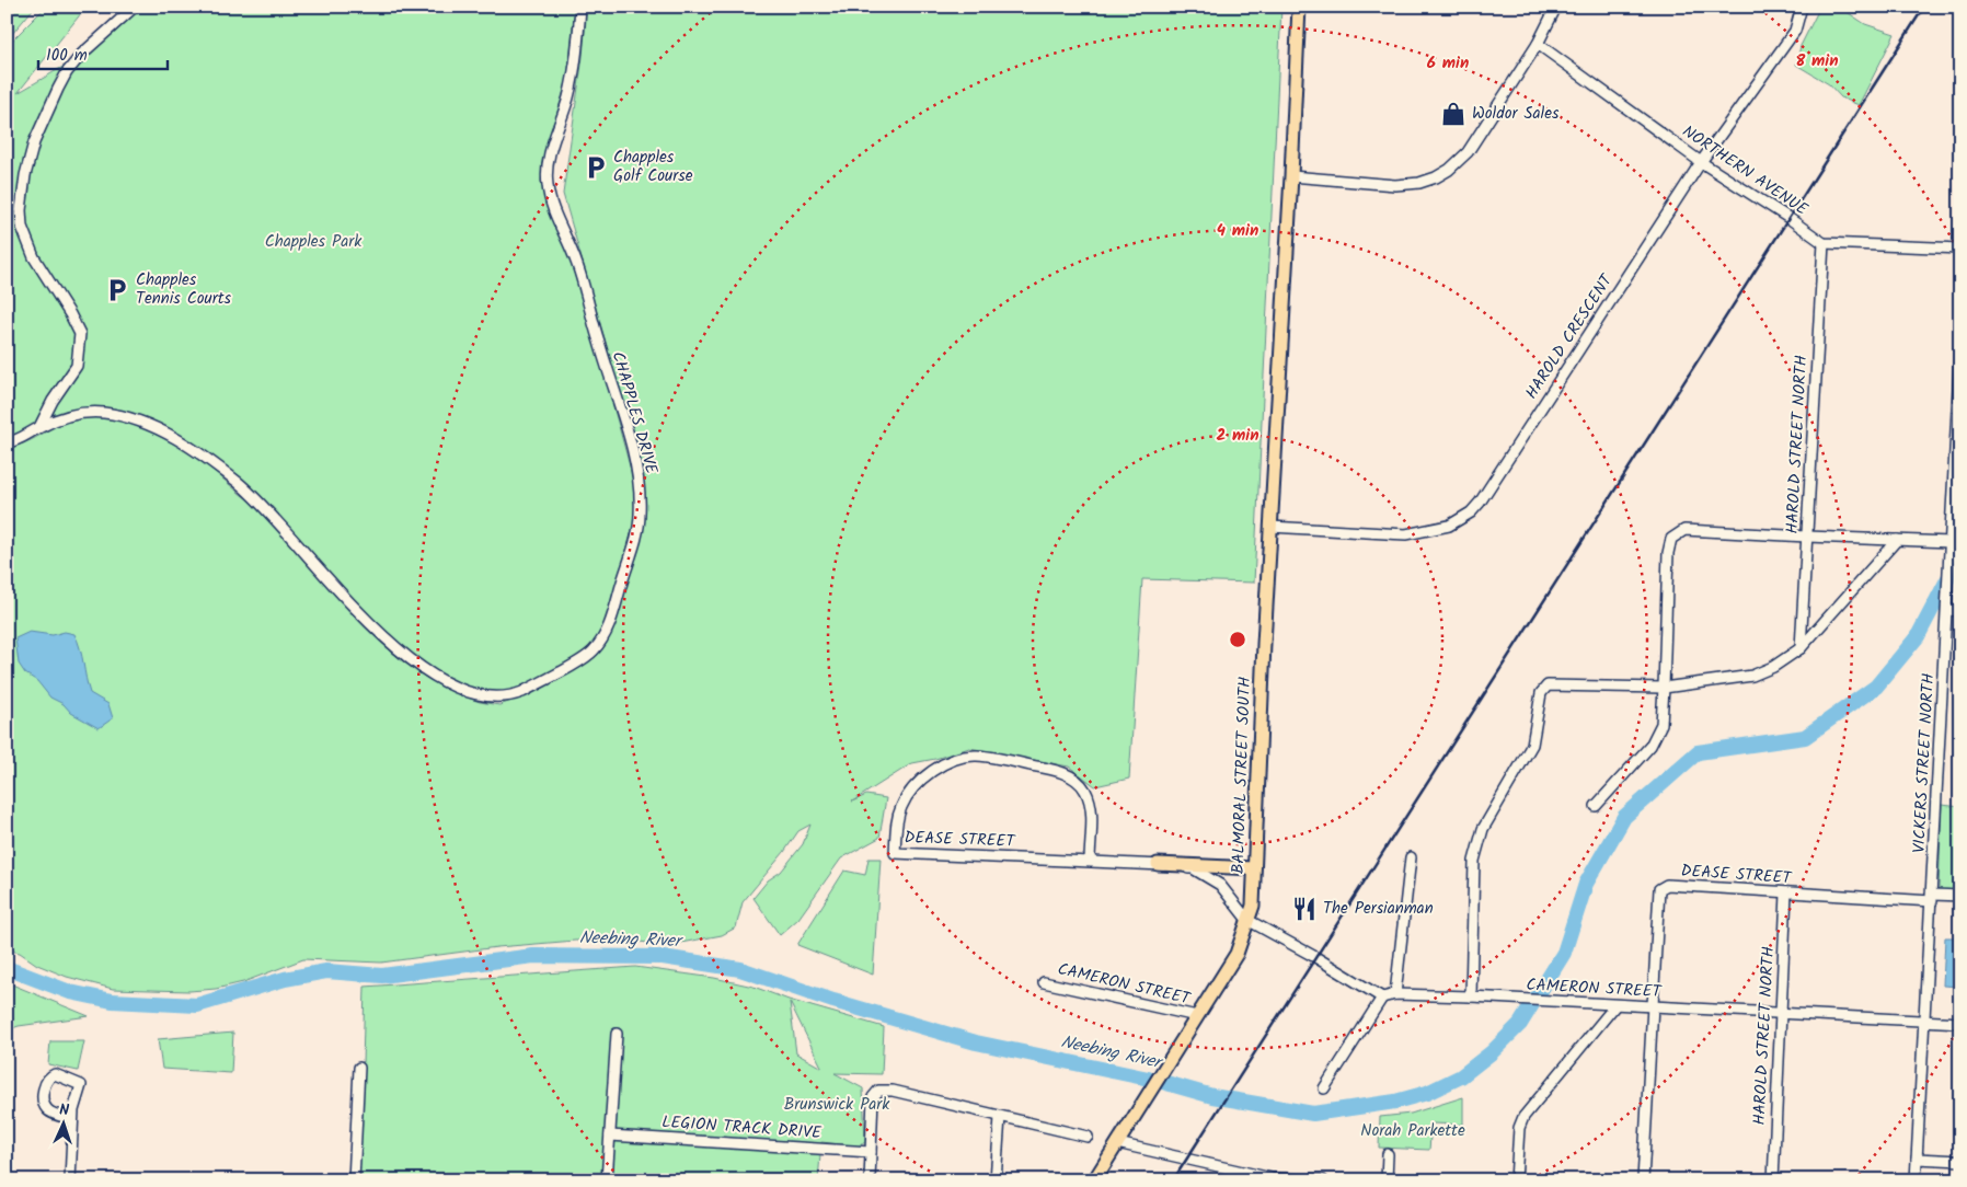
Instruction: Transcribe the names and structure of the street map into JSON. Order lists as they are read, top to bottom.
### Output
{
  "streets": {
    "main road": ["BALMORAL STREET SOUTH"],
    "street": [
      "NORTHERN AVENUE",
      "HAROLD CRESCENT",
      "CHAPPLES DRIVE",
      "HAROLD STREET NORTH",
      "VICKERS STREET NORTH",
      "DEASE STREET",
      "CAMERON STREET",
      "LEGION TRACK DRIVE"
    ]
  },
  "crossings": [
    ["NORTHERN AVENUE", "HAROLD CRESCENT"],
    ["NORTHERN AVENUE", "HAROLD STREET NORTH"],
    ["HAROLD CRESCENT", "BALMORAL STREET SOUTH"],
    ["HAROLD STREET NORTH", "DEASE STREET"],
    ["HAROLD STREET NORTH", "CAMERON STREET"],
    ["VICKERS STREET NORTH", "DEASE STREET"],
    ["VICKERS STREET NORTH", "CAMERON STREET"],
    ["BALMORAL STREET SOUTH", "DEASE STREET"],
    ["BALMORAL STREET SOUTH", "CAMERON STREET"],
    ["DEASE STREET", "CAMERON STREET"]
  ],
  "water": ["Neebing River"],
  "parks": ["Chapples Park", "Brunswick Park", "Norah Parkette"],
  "places": {
    "shop": ["Woldor Sales"],
    "parking": ["Chapples Golf Course", "Chapples Tennis Courts"],
    "restaurant": ["The Persianman"]
  },
  "scale_bar": "100 m",
  "north": "top",
  "rings": [
    "8 min",
    "6 min",
    "4 min",
    "2 min"
  ]
}
